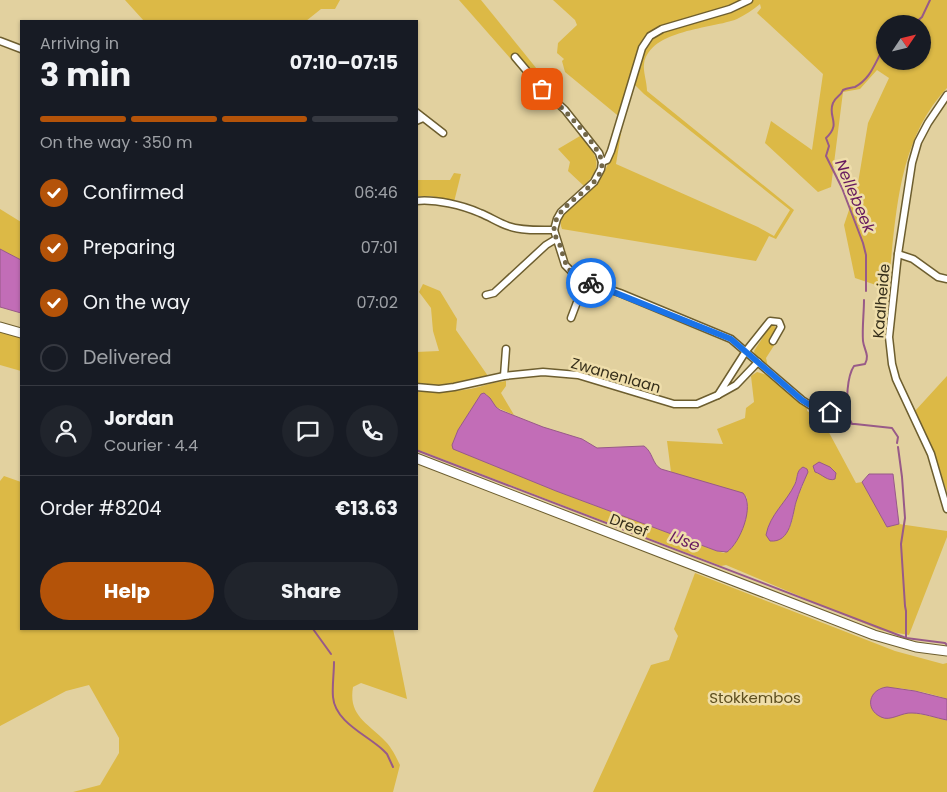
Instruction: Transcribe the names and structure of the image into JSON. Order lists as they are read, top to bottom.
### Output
{
  "streets": {
    "main road": ["Dreef"],
    "street": ["Kaalheide", "Zwanenlaan"]
  },
  "water": ["Nellebeek", "IJse"],
  "parks": ["Stokkembos"],
  "north": "top right",
  "page": {
    "heading": ["3 min", "Arriving in", "07:10–07:15"],
    "panel": [
      "Jordan",
      "Courier · 4.4",
      "Order #8204",
      "€13.63"
    ],
    "bar": "On the way · 350 m",
    "list": [
      ["Confirmed", "06:46"],
      ["Preparing", "07:01"],
      ["On the way", "07:02"],
      "Delivered"
    ],
    "buttons": ["Help", "Share"]
  }
}
